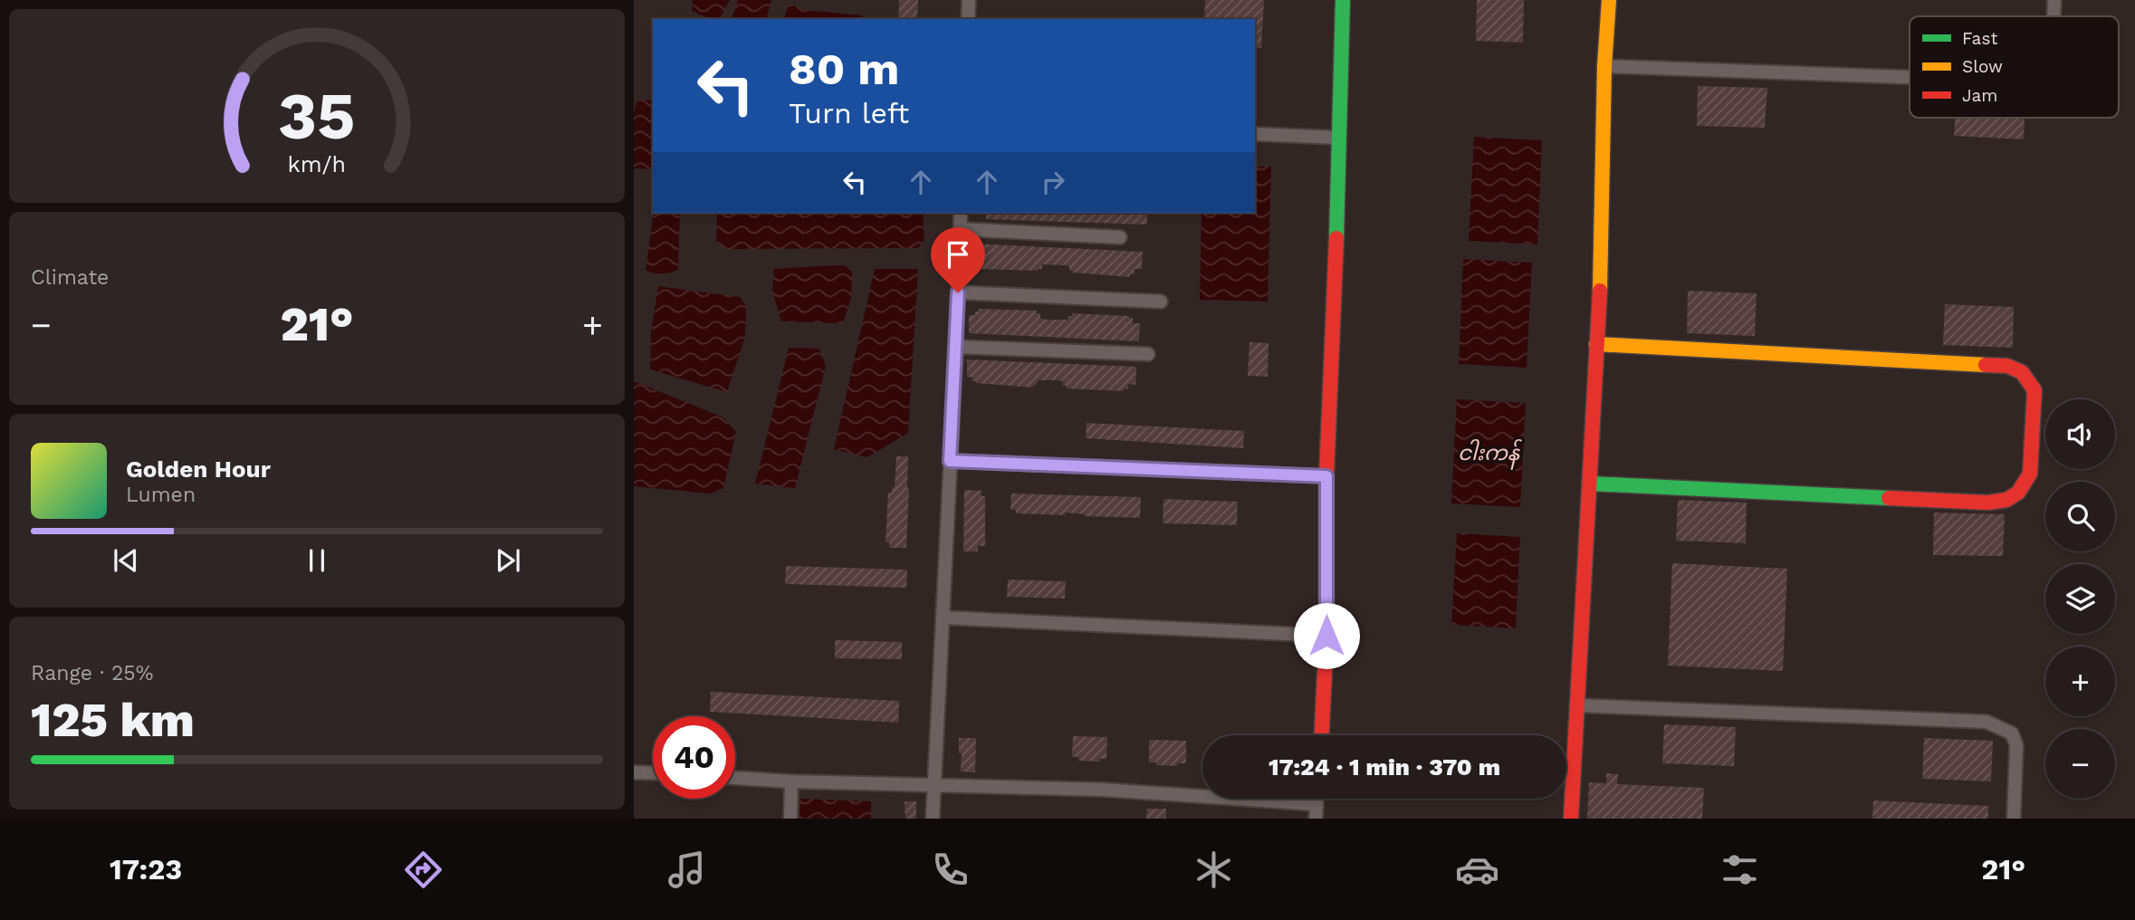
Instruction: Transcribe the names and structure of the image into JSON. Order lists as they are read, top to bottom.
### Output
{
  "water": ["ငါးကန်"],
  "legend": ["Fast", "Slow", "Jam"],
  "page": {
    "turn": ["80 m", "Turn left"],
    "tile": [
      "Climate",
      ["Range · 25%", "125 km"]
    ],
    "heat": ["−", "21°", "+"],
    "map_buttons": ["+", "−"],
    "song": ["Golden Hour", "Lumen"],
    "limit": "40",
    "trip": "17:24 · 1 min · 370 m",
    "tabs": ["17:23", "21°"],
    "gauge": ["35", "km/h"]
  }
}
